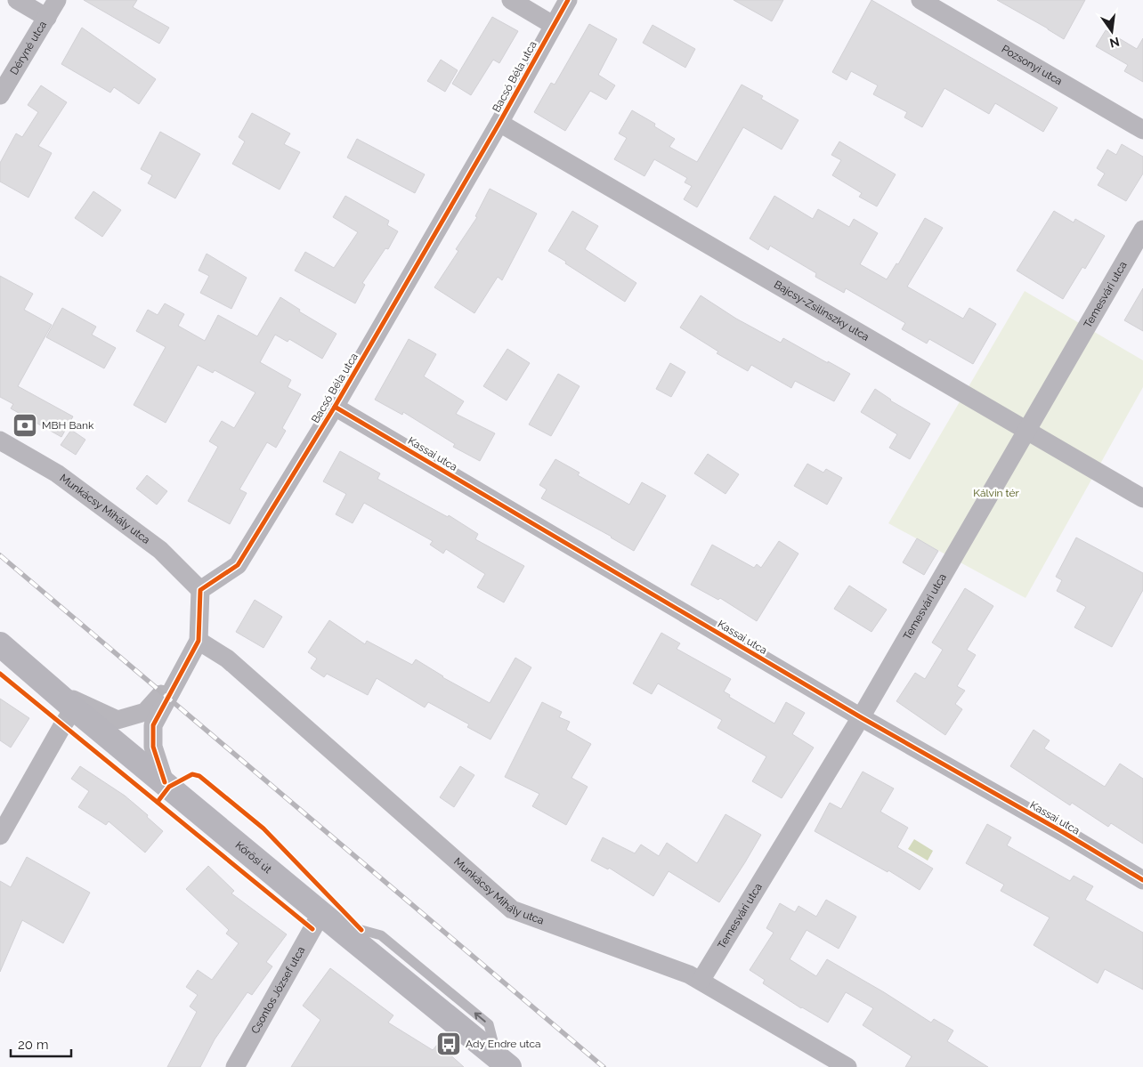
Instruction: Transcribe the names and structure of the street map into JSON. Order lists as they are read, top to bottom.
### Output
{
  "streets": {
    "main road": ["Kőrösi út"],
    "street": [
      "Déryné utca",
      "Pozsonyi utca",
      "Bacsó Béla utca",
      "Temesvári utca",
      "Bajcsy-Zsilinszky utca",
      "Kassai utca",
      "Munkácsy Mihály utca",
      "Csontos József utca"
    ]
  },
  "crossings": [
    ["Bacsó Béla utca", "Bajcsy-Zsilinszky utca"],
    ["Bacsó Béla utca", "Kassai utca"],
    ["Bacsó Béla utca", "Munkácsy Mihály utca"],
    ["Temesvári utca", "Bajcsy-Zsilinszky utca"],
    ["Temesvári utca", "Kassai utca"],
    ["Temesvári utca", "Munkácsy Mihály utca"],
    ["Kőrösi út", "Csontos József utca"]
  ],
  "parks": ["Kálvin tér"],
  "places": {
    "bank": ["MBH Bank"],
    "bus stop": ["Ady Endre utca"]
  },
  "scale_bar": "20 m",
  "north": "bottom"
}
